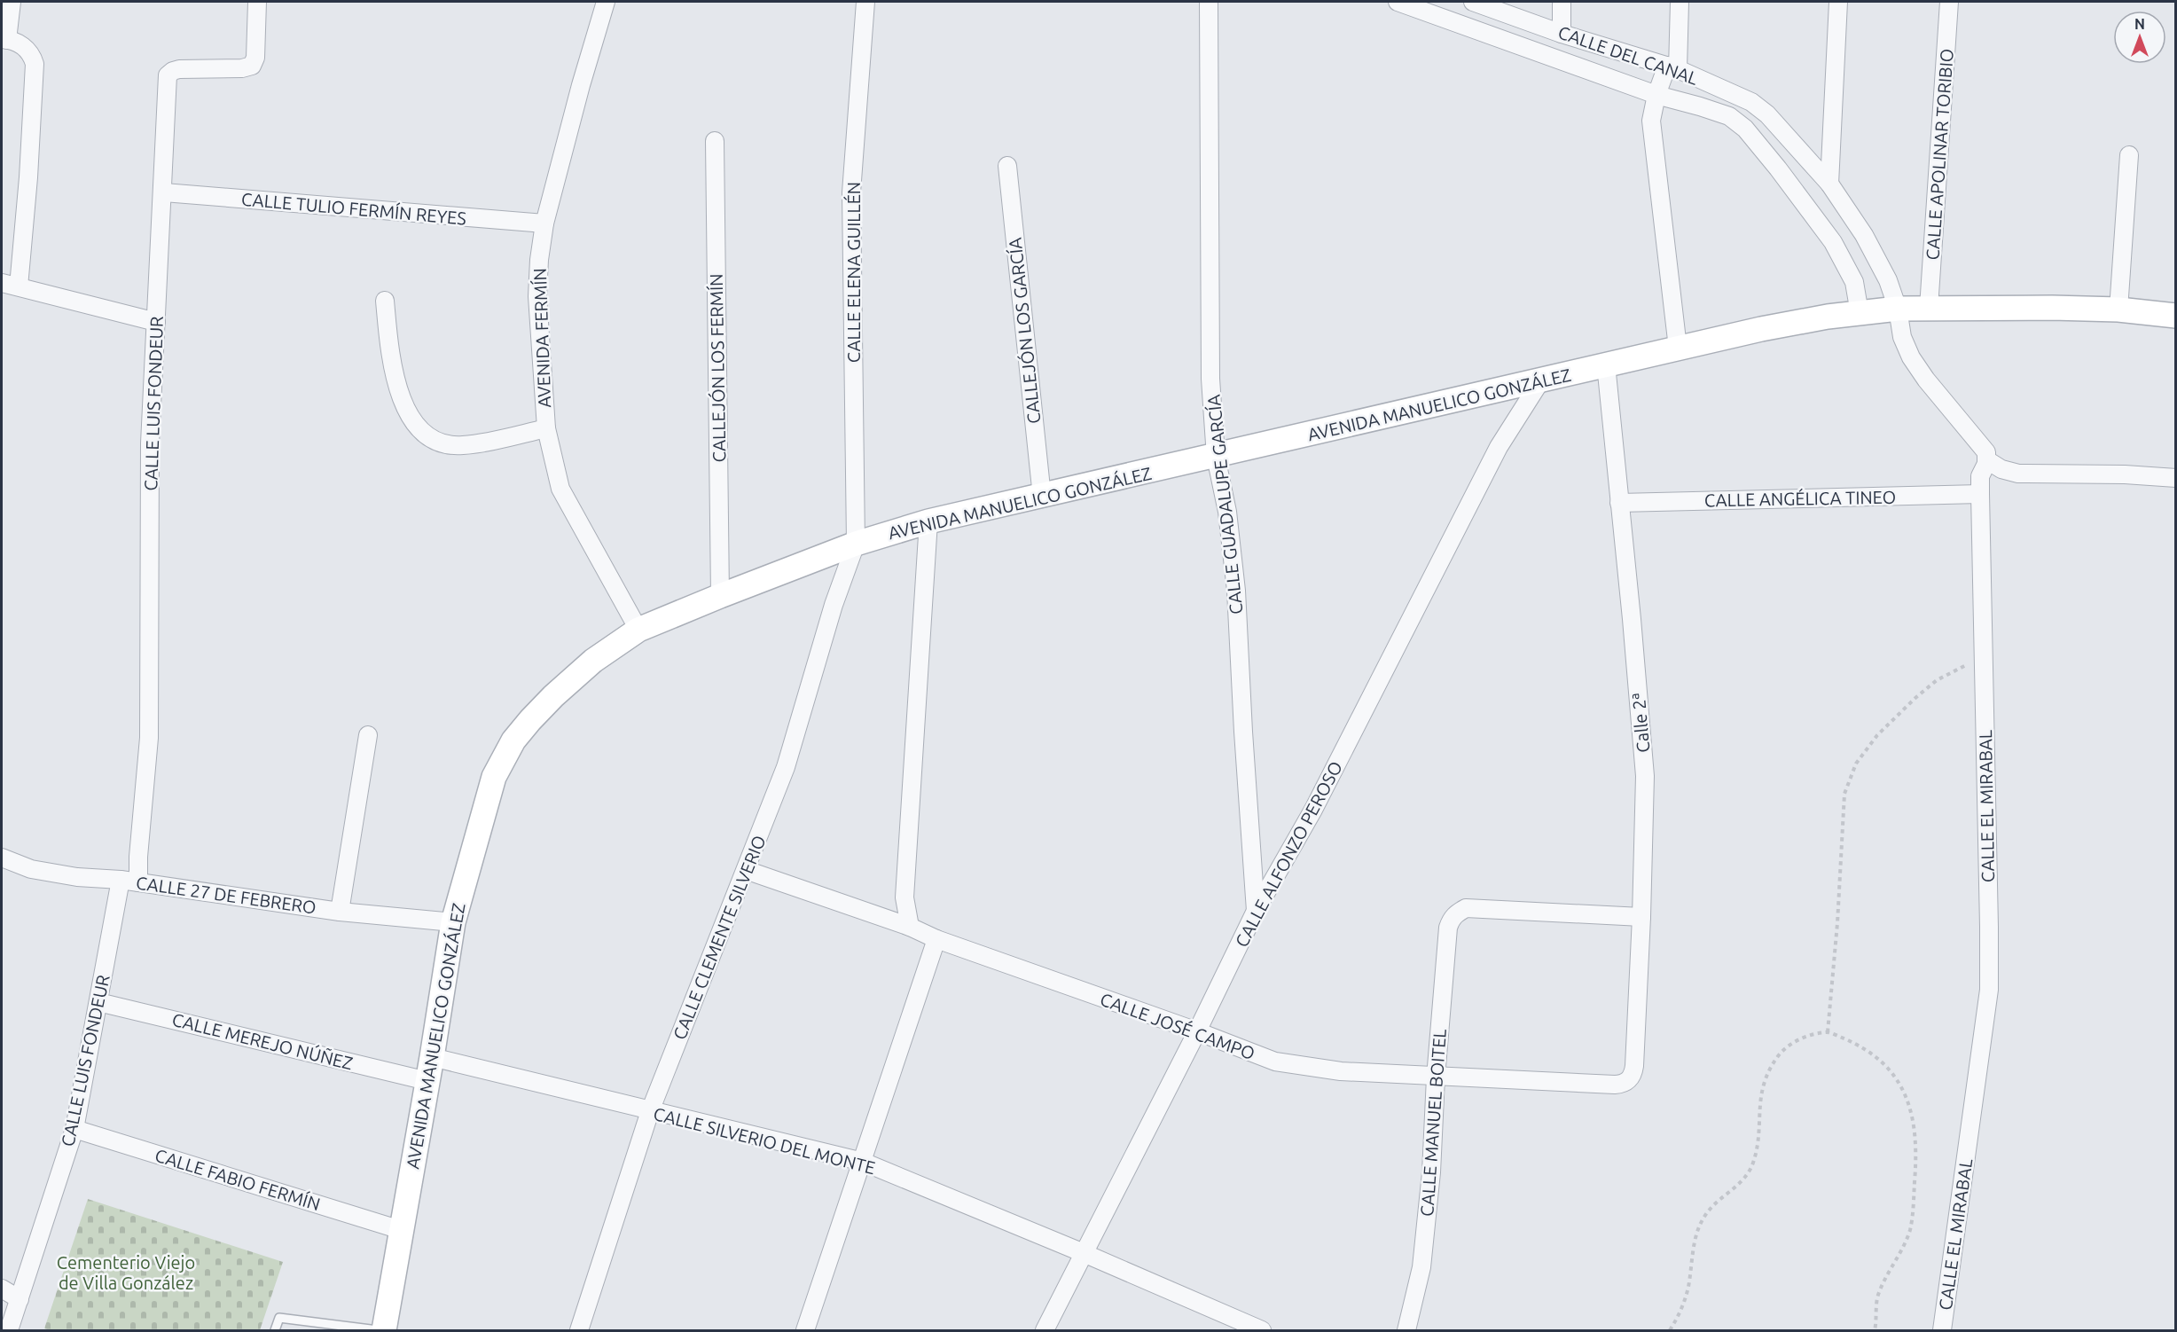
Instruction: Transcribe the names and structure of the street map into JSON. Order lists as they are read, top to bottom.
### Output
{
  "streets": {
    "street": [
      "CALLE DEL CANAL",
      "CALLE APOLINAR TORIBIO",
      "CALLE TULIO FERMÍN REYES",
      "CALLE ELENA GUILLÉN",
      "CALLEJÓN LOS GARCÍA",
      "AVENIDA FERMÍN",
      "CALLEJÓN LOS FERMÍN",
      "CALLE LUIS FONDEUR",
      "AVENIDA MANUELICO GONZÁLEZ",
      "CALLE ANGÉLICA TINEO",
      "CALLE GUADALUPE GARCÍA",
      "Calle 2ª",
      "CALLE EL MIRABAL",
      "CALLE ALFONZO PEROSO",
      "CALLE 27 DE FEBRERO",
      "CALLE CLEMENTE SILVERIO",
      "CALLE JOSÉ CAMPO",
      "CALLE MEREJO NÚÑEZ",
      "CALLE MANUEL BOITEL",
      "CALLE SILVERIO DEL MONTE",
      "CALLE FABIO FERMÍN"
    ]
  },
  "crossings": [
    ["CALLE DEL CANAL", "AVENIDA MANUELICO GONZÁLEZ"],
    ["CALLE APOLINAR TORIBIO", "AVENIDA MANUELICO GONZÁLEZ"],
    ["CALLE TULIO FERMÍN REYES", "AVENIDA FERMÍN"],
    ["CALLE TULIO FERMÍN REYES", "CALLE LUIS FONDEUR"],
    ["CALLE ELENA GUILLÉN", "AVENIDA MANUELICO GONZÁLEZ"],
    ["CALLE ELENA GUILLÉN", "CALLE CLEMENTE SILVERIO"],
    ["CALLEJÓN LOS GARCÍA", "AVENIDA MANUELICO GONZÁLEZ"],
    ["AVENIDA FERMÍN", "AVENIDA MANUELICO GONZÁLEZ"],
    ["CALLEJÓN LOS FERMÍN", "AVENIDA MANUELICO GONZÁLEZ"],
    ["CALLE LUIS FONDEUR", "CALLE 27 DE FEBRERO"],
    ["CALLE LUIS FONDEUR", "CALLE MEREJO NÚÑEZ"],
    ["CALLE LUIS FONDEUR", "CALLE FABIO FERMÍN"],
    ["AVENIDA MANUELICO GONZÁLEZ", "CALLE GUADALUPE GARCÍA"],
    ["AVENIDA MANUELICO GONZÁLEZ", "Calle 2ª"],
    ["AVENIDA MANUELICO GONZÁLEZ", "CALLE ALFONZO PEROSO"],
    ["AVENIDA MANUELICO GONZÁLEZ", "CALLE 27 DE FEBRERO"],
    ["AVENIDA MANUELICO GONZÁLEZ", "CALLE CLEMENTE SILVERIO"],
    ["AVENIDA MANUELICO GONZÁLEZ", "CALLE MEREJO NÚÑEZ"],
    ["AVENIDA MANUELICO GONZÁLEZ", "CALLE SILVERIO DEL MONTE"],
    ["AVENIDA MANUELICO GONZÁLEZ", "CALLE FABIO FERMÍN"],
    ["CALLE ANGÉLICA TINEO", "Calle 2ª"],
    ["CALLE ANGÉLICA TINEO", "CALLE EL MIRABAL"],
    ["CALLE GUADALUPE GARCÍA", "CALLE ALFONZO PEROSO"],
    ["Calle 2ª", "CALLE JOSÉ CAMPO"],
    ["Calle 2ª", "CALLE MANUEL BOITEL"],
    ["CALLE ALFONZO PEROSO", "CALLE JOSÉ CAMPO"],
    ["CALLE ALFONZO PEROSO", "CALLE SILVERIO DEL MONTE"],
    ["CALLE CLEMENTE SILVERIO", "CALLE JOSÉ CAMPO"],
    ["CALLE CLEMENTE SILVERIO", "CALLE SILVERIO DEL MONTE"],
    ["CALLE JOSÉ CAMPO", "CALLE MANUEL BOITEL"]
  ],
  "parks": ["Cementerio Viejo de Villa González"],
  "north": "top"
}
